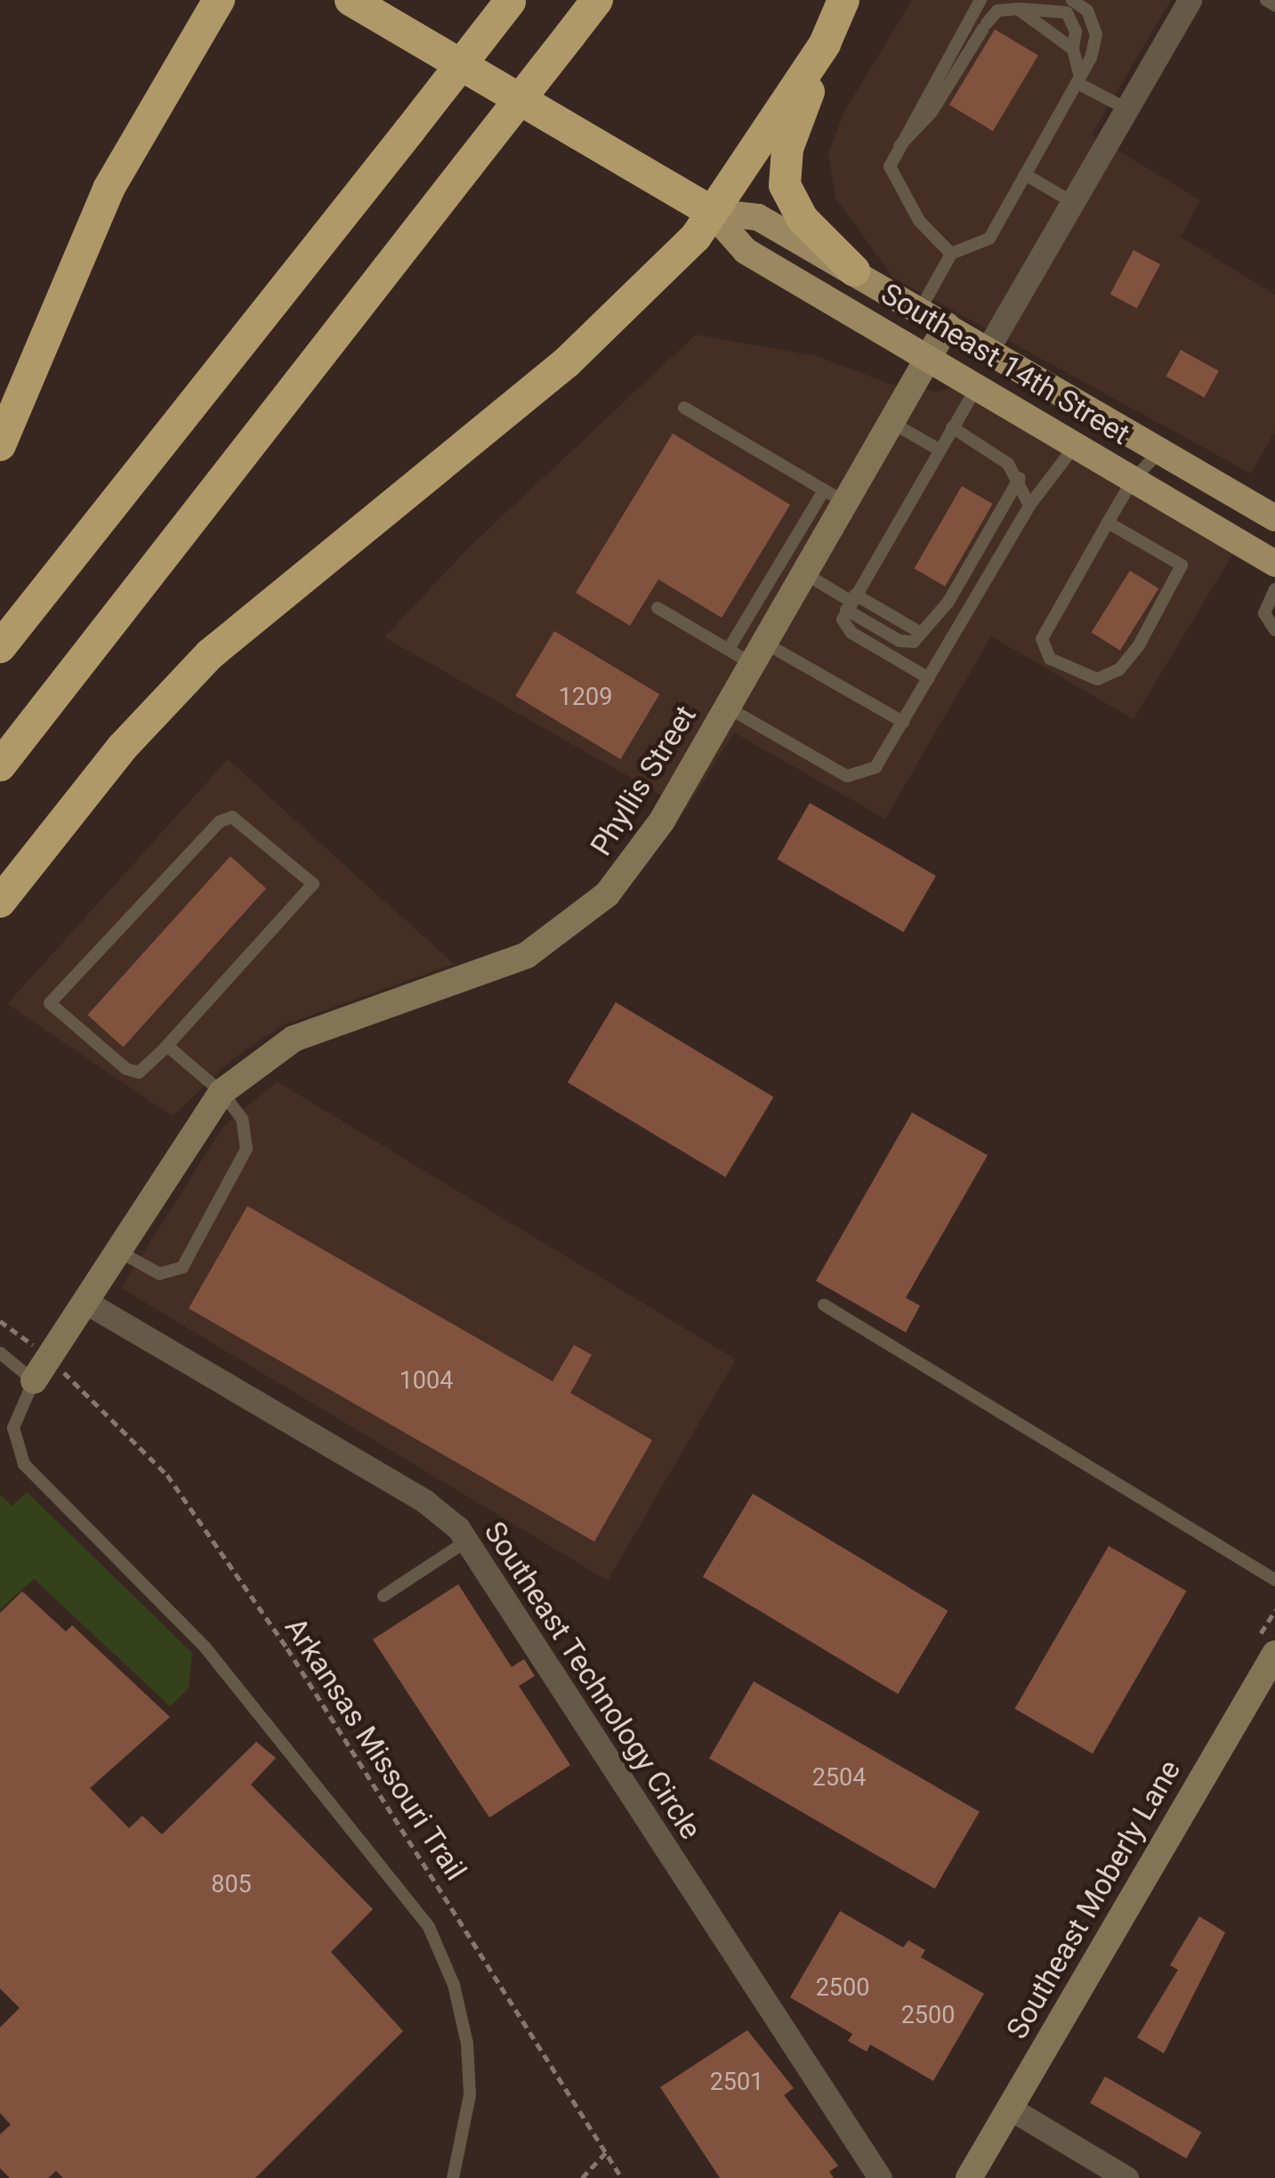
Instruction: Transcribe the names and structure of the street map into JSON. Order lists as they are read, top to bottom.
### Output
{
  "streets": {
    "highway": ["Southeast 14th Street"],
    "street": ["Phyllis Street", "Southeast Technology Circle", "Southeast Moberly Lane"],
    "path": ["Arkansas Missouri Trail"]
  },
  "crossings": [
    ["Southeast 14th Street", "Phyllis Street"],
    ["Phyllis Street", "Southeast Technology Circle"]
  ],
  "house_numbers": [
    "1209",
    "1004",
    "2504",
    "805",
    "2500",
    "2500",
    "2501"
  ]
}
